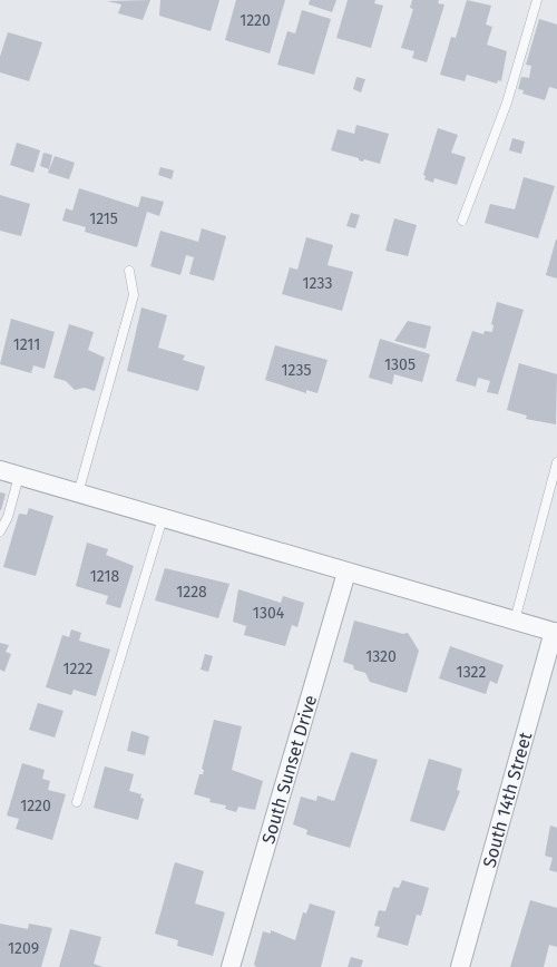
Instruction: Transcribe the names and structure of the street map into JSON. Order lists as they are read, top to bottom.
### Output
{
  "streets": {
    "street": ["South Sunset Drive", "South 14th Street"]
  },
  "house_numbers": [
    "1220",
    "1215",
    "1233",
    "1211",
    "1305",
    "1235",
    "1218",
    "1228",
    "1304",
    "1320",
    "1222",
    "1322",
    "1220",
    "1209"
  ]
}
